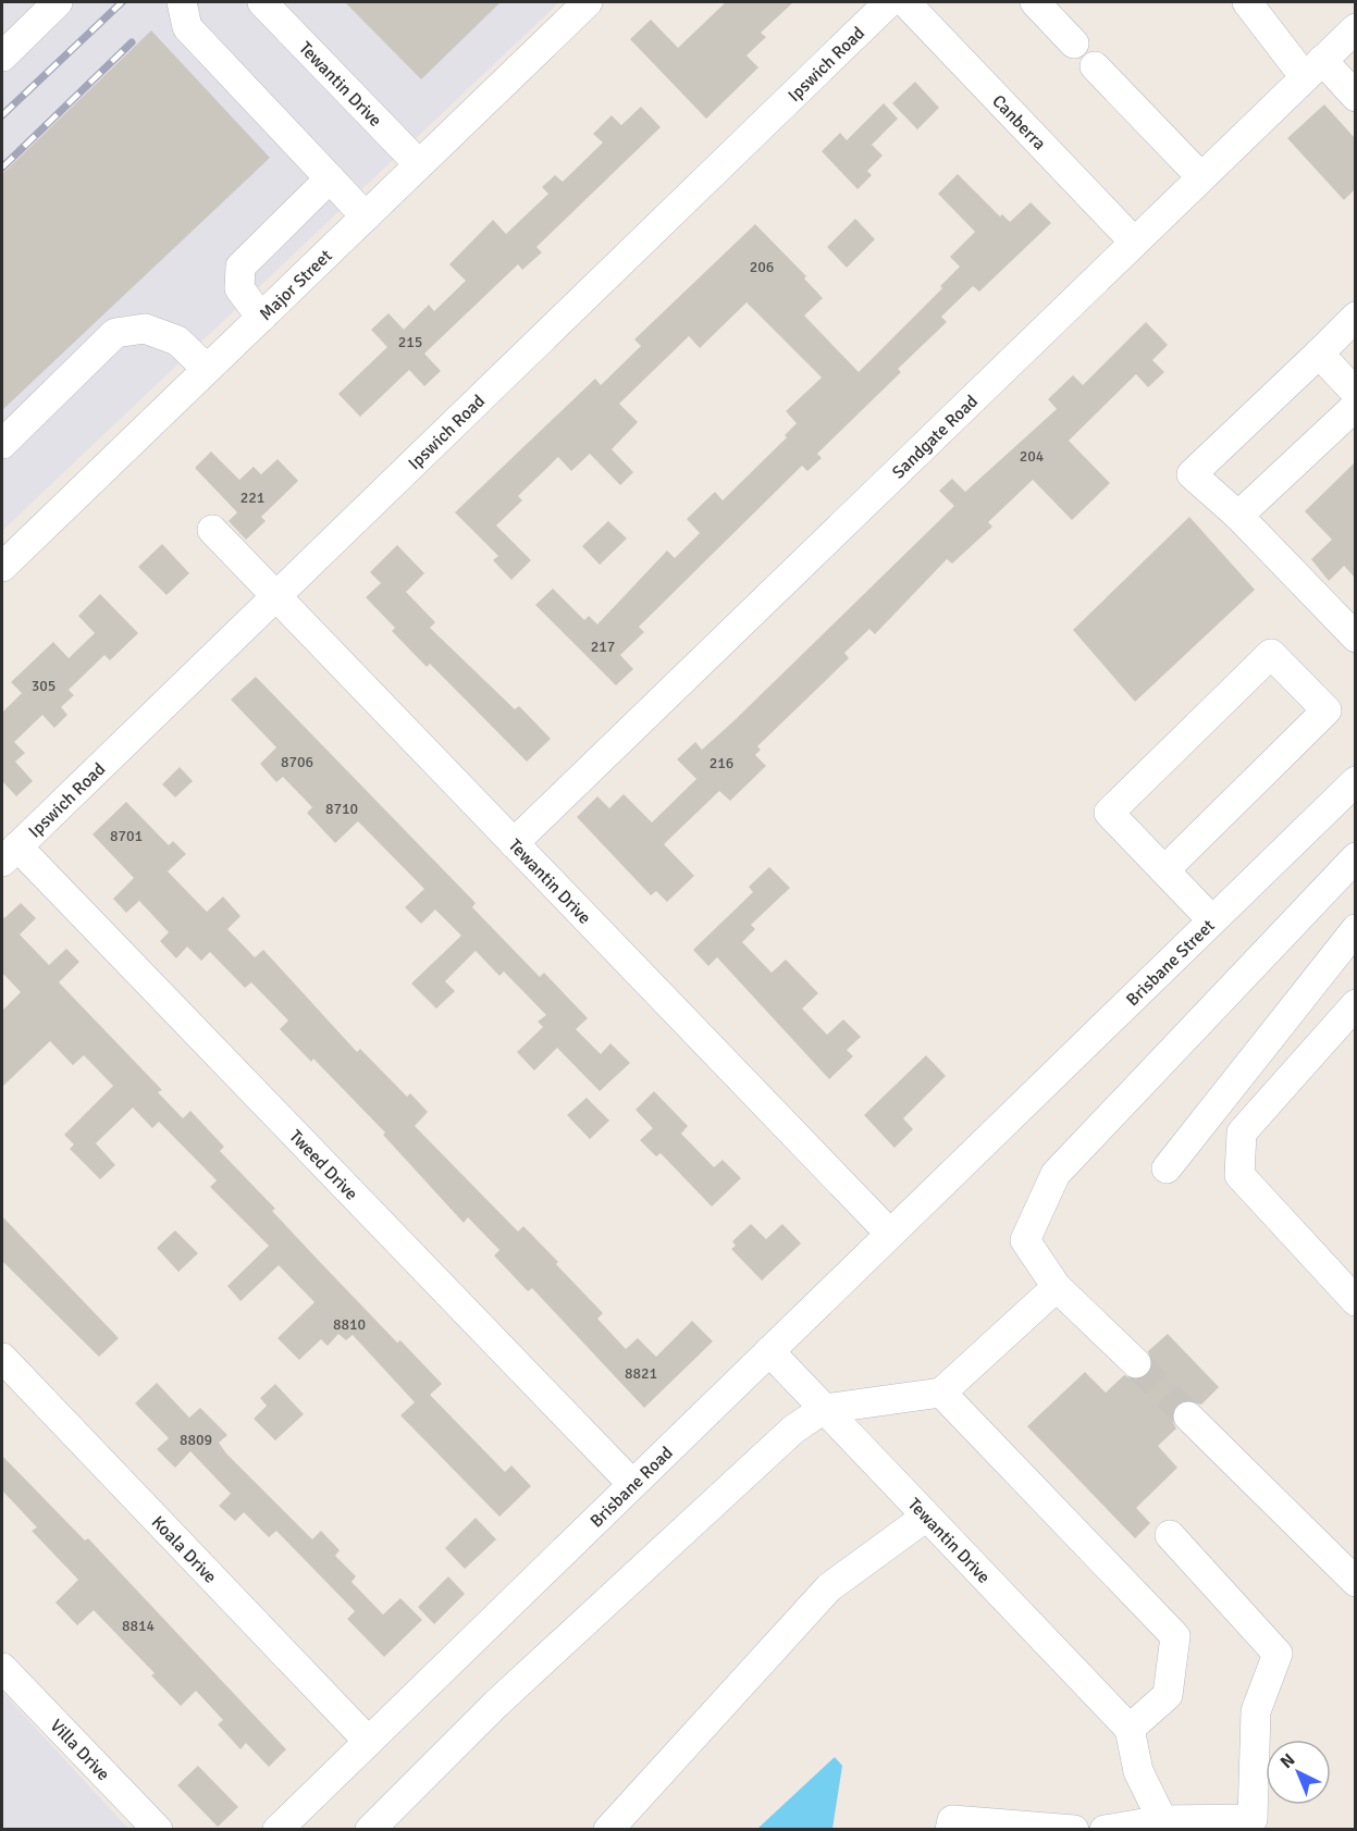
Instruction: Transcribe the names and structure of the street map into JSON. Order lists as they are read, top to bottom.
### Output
{
  "streets": {
    "street": [
      "Ipswich Road",
      "Tewantin Drive",
      "Canberra",
      "Major Street",
      "Sandgate Road",
      "Brisbane Street",
      "Tweed Drive",
      "Brisbane Road",
      "Koala Drive",
      "Villa Drive"
    ]
  },
  "crossings": [
    ["Ipswich Road", "Tewantin Drive"],
    ["Ipswich Road", "Tweed Drive"],
    ["Tewantin Drive", "Major Street"],
    ["Tewantin Drive", "Sandgate Road"],
    ["Tewantin Drive", "Brisbane Road"],
    ["Canberra", "Sandgate Road"],
    ["Brisbane Street", "Brisbane Road"],
    ["Tweed Drive", "Brisbane Road"],
    ["Brisbane Road", "Koala Drive"]
  ],
  "house_numbers": [
    "206",
    "215",
    "204",
    "221",
    "217",
    "305",
    "8706",
    "216",
    "8710",
    "8701",
    "8810",
    "8821",
    "8809",
    "8814"
  ],
  "north": "top left"
}
